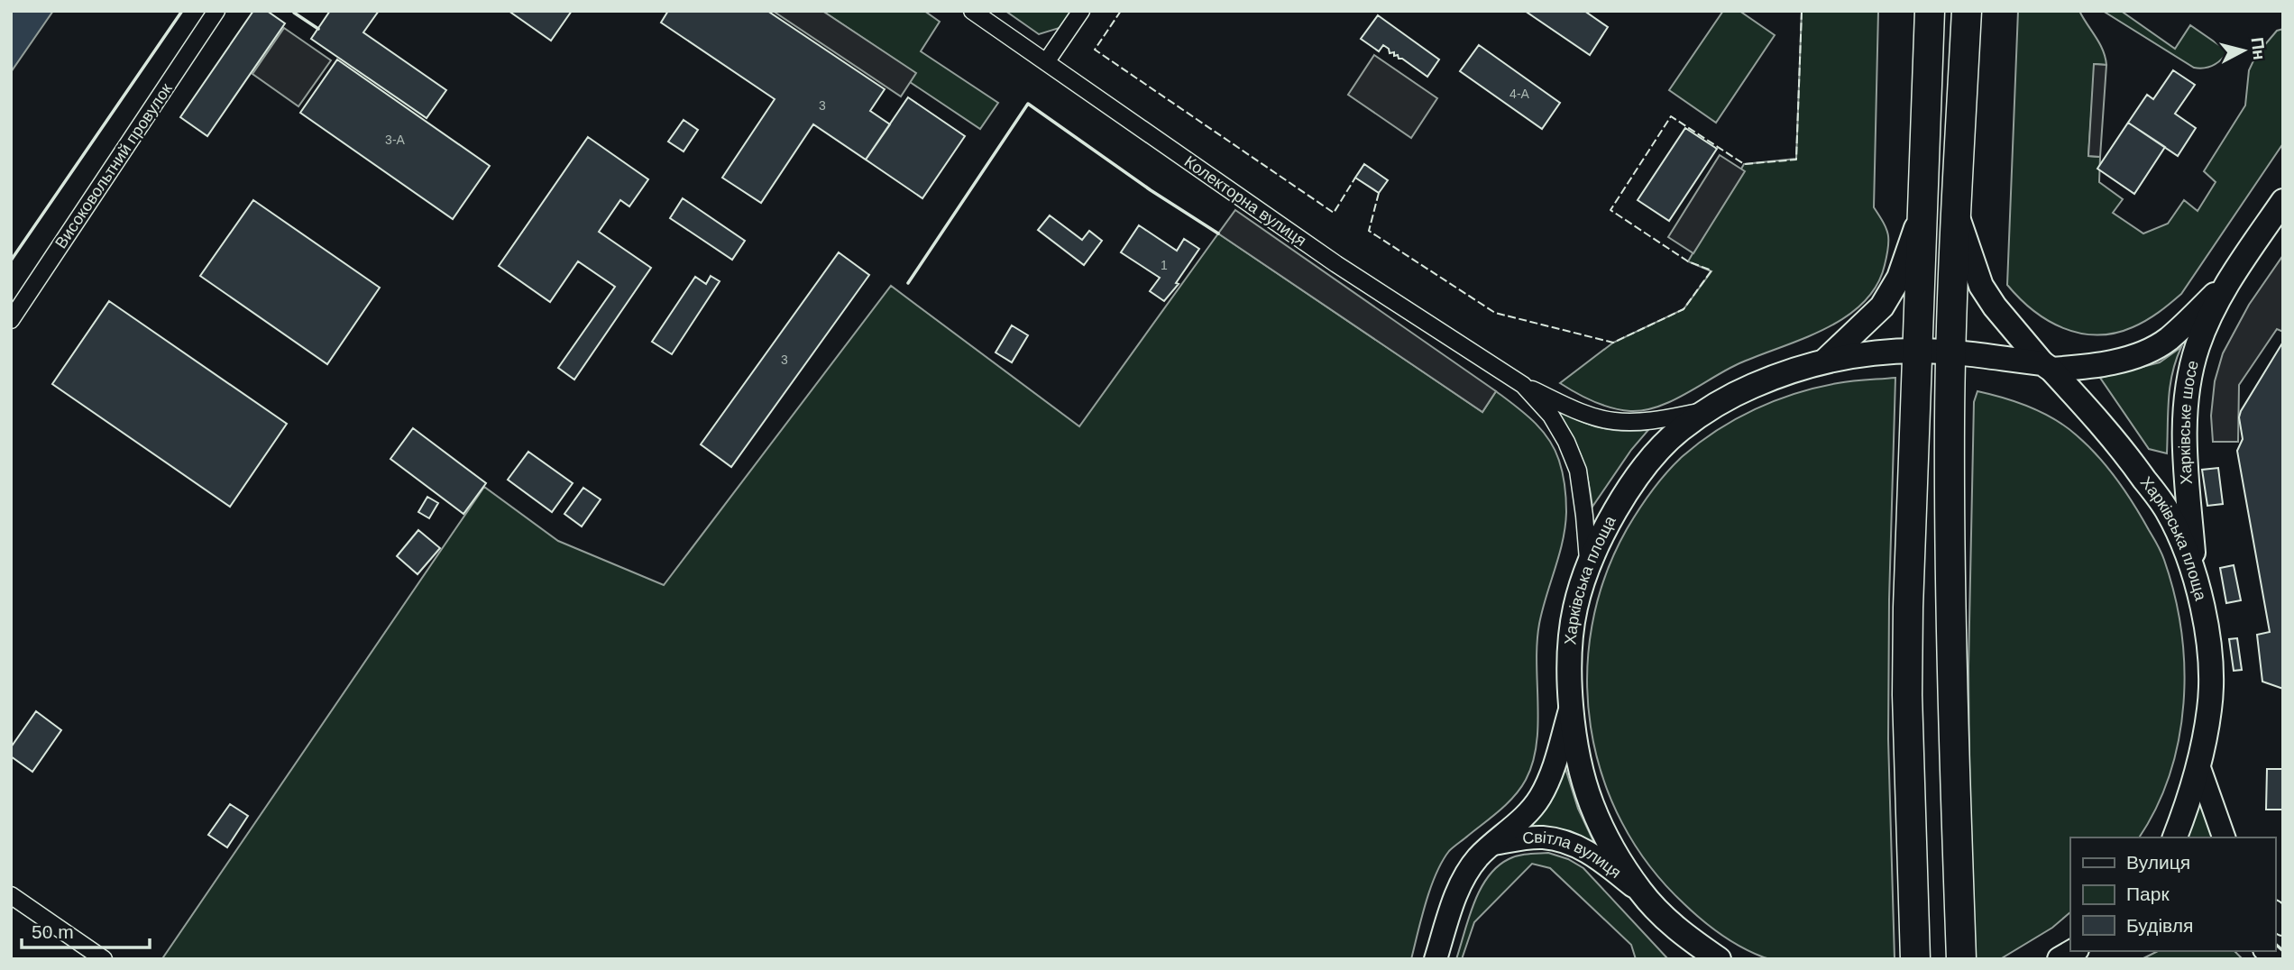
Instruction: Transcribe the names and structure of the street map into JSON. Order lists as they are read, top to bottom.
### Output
{
  "streets": {
    "main road": ["Харківське шосе", "Харківська площа", "Світла вулиця"],
    "street": ["Високовольтний провулок", "Колекторна вулиця"]
  },
  "crossings": [
    ["Колекторна вулиця", "Харківська площа"],
    ["Харківське шосе", "Харківська площа"],
    ["Харківська площа", "Світла вулиця"]
  ],
  "house_numbers": [
    "4-А",
    "3",
    "3-А",
    "1",
    "3"
  ],
  "legend": ["Вулиця", "Парк", "Будівля"],
  "scale_bar": "50 m",
  "north": "right"
}
